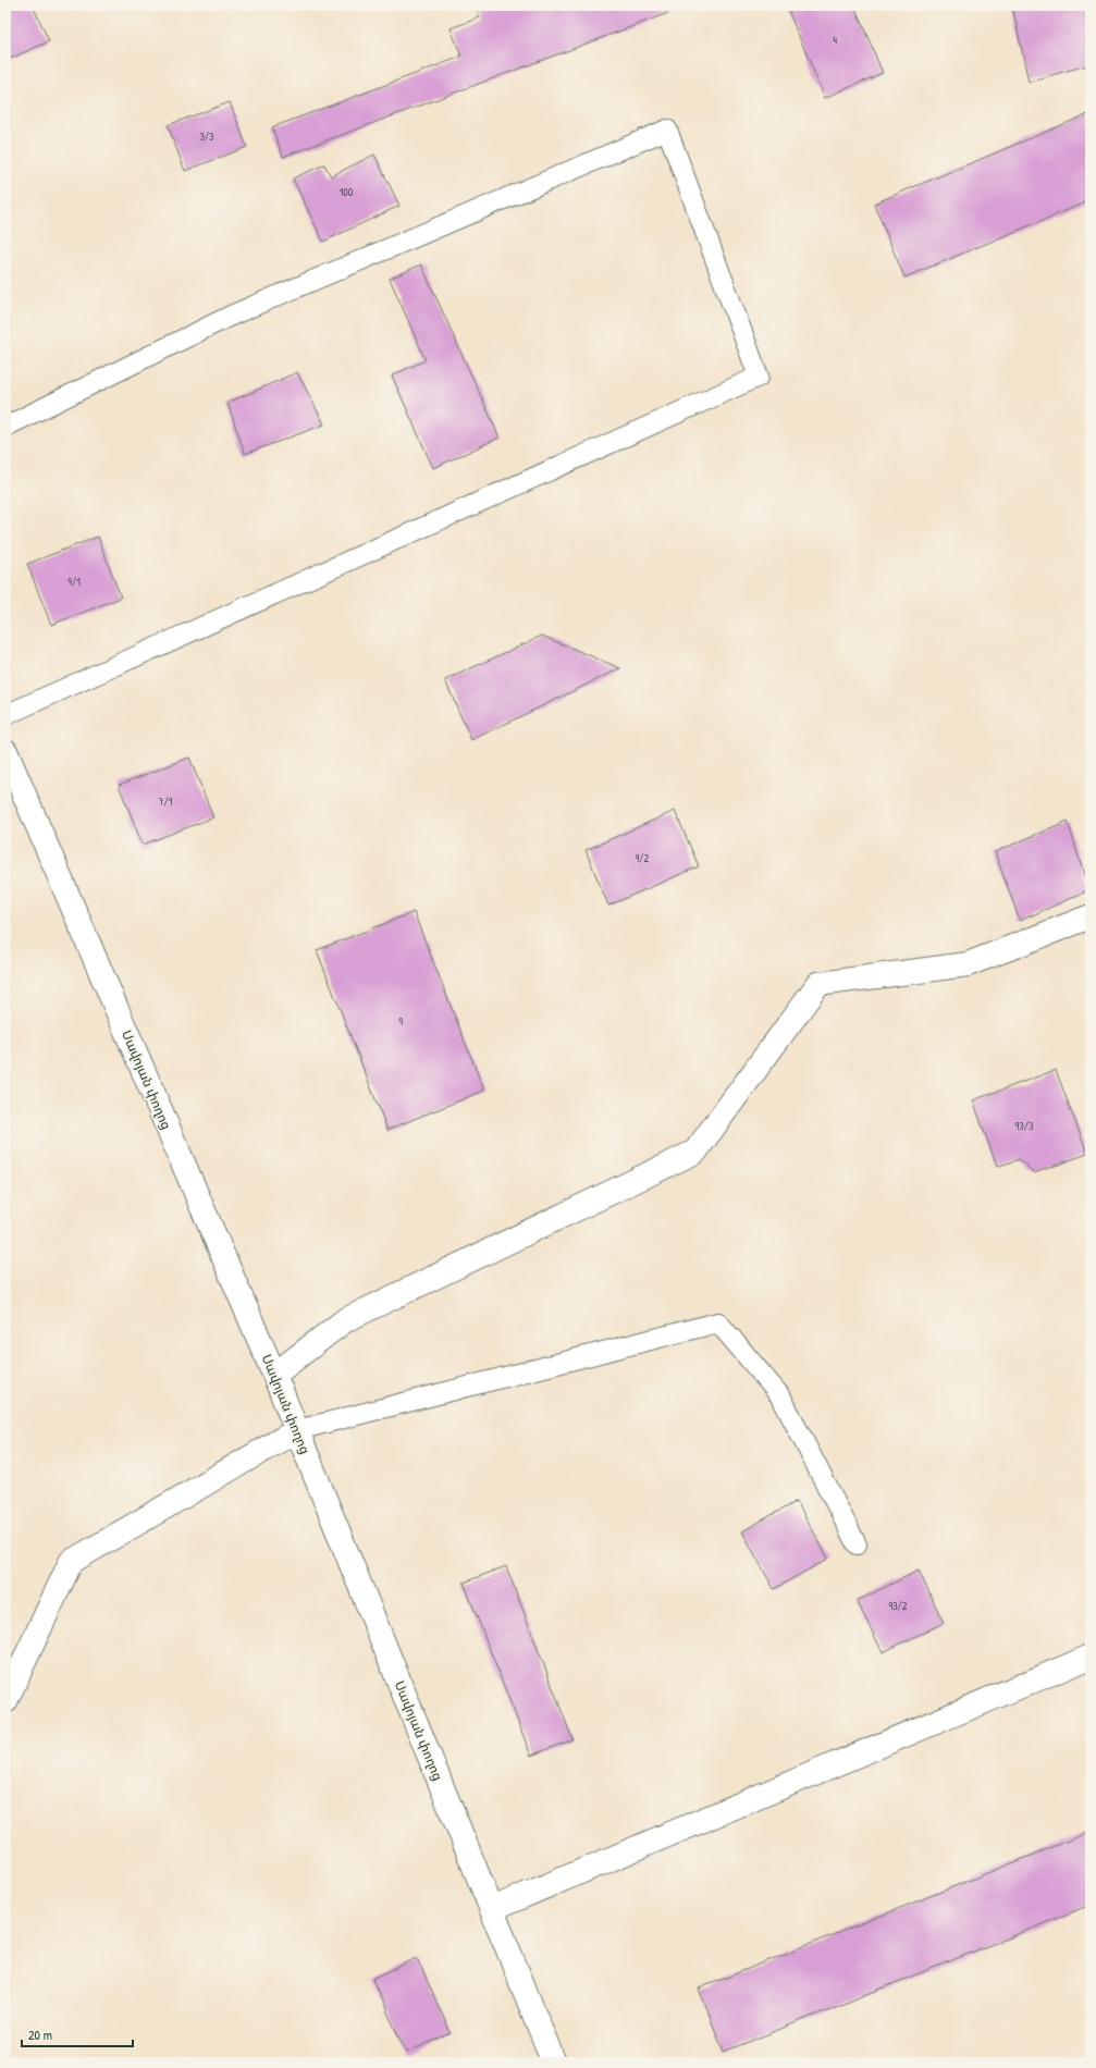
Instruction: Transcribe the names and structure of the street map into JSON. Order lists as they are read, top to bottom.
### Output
{
  "streets": {
    "street": ["Սավոյան փողոց"]
  },
  "house_numbers": [
    "4",
    "3/3",
    "100",
    "9/1",
    "7/1",
    "9/2",
    "9",
    "93/3",
    "93/2"
  ],
  "scale_bar": "20 m"
}
